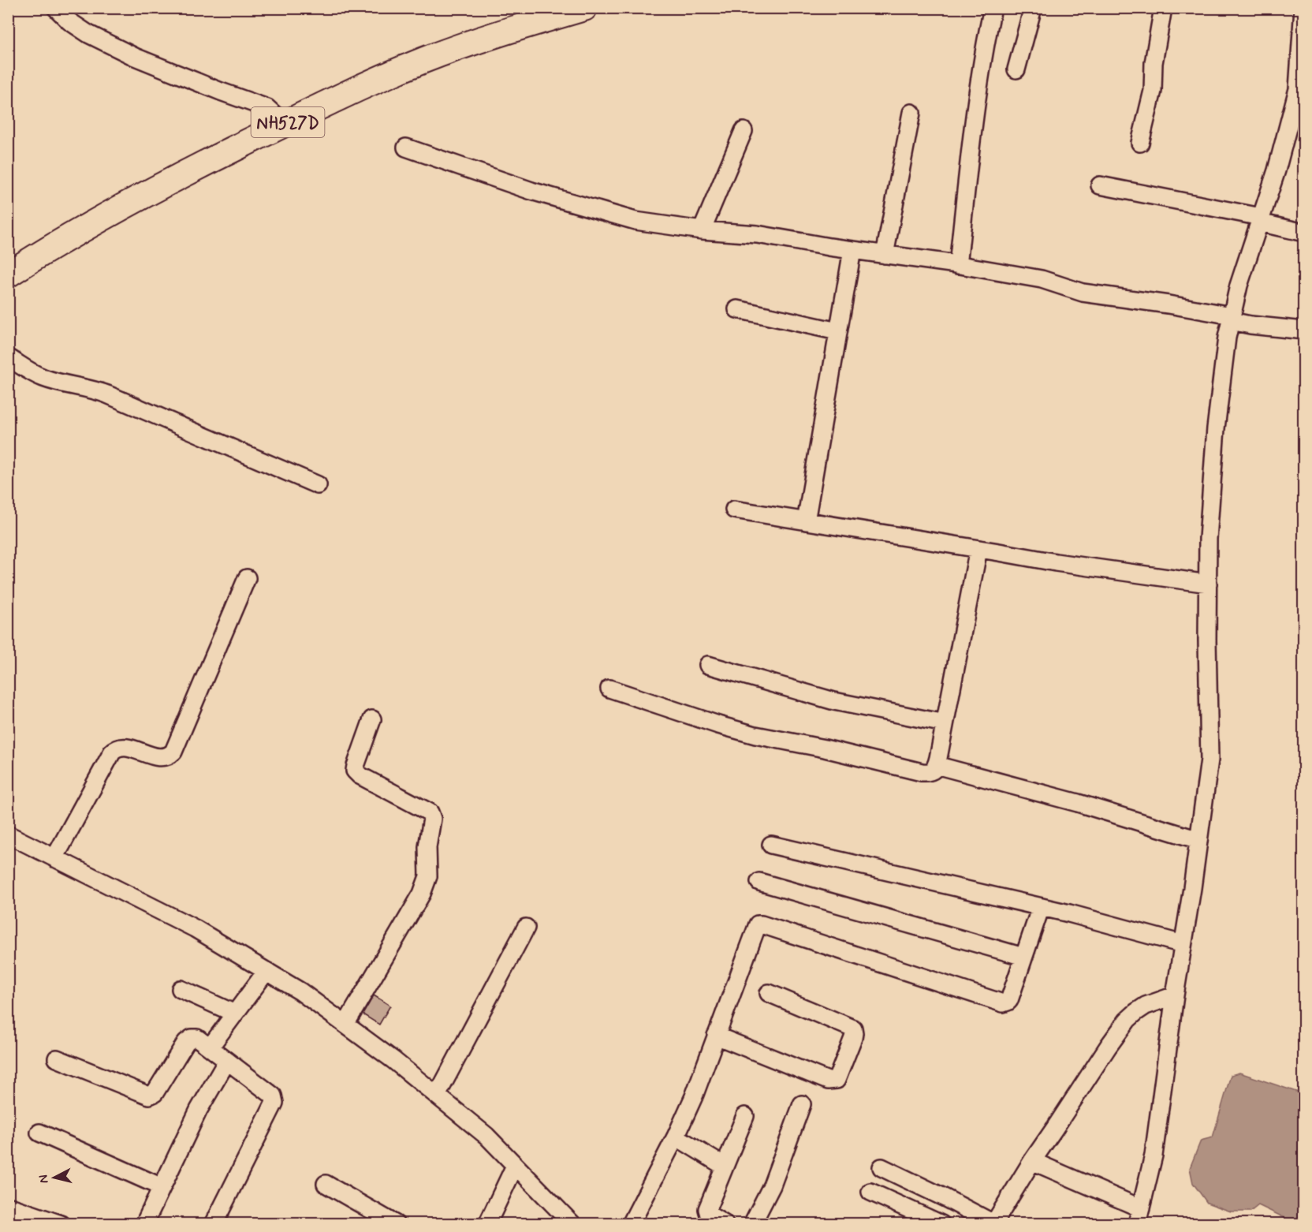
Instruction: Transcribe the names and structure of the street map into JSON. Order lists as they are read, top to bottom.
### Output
{
  "streets": {
    "highway": ["NH527D"]
  },
  "north": "left"
}
